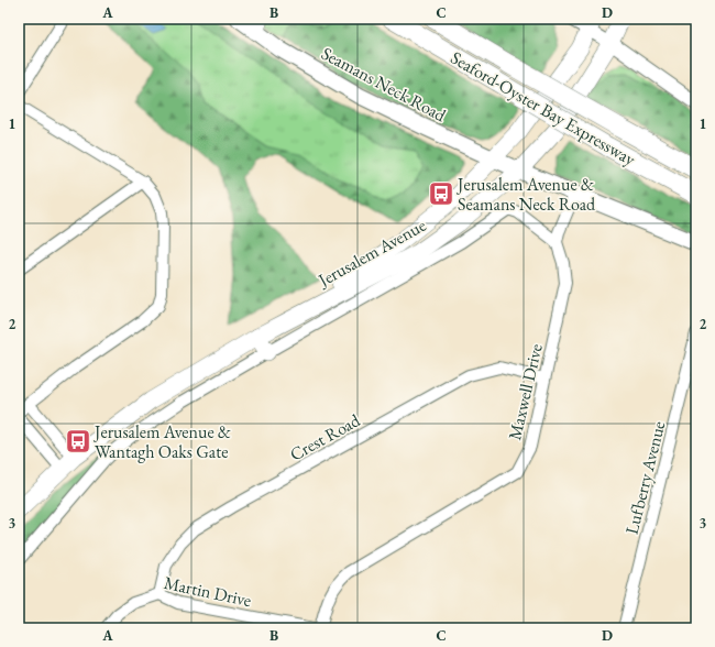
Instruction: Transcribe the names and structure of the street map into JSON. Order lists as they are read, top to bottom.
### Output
{
  "streets": {
    "highway": ["Seaford-Oyster Bay Expressway"],
    "main road": ["Seamans Neck Road", "Jerusalem Avenue"],
    "street": [
      "Maxwell Drive",
      "Crest Road",
      "Lufberry Avenue",
      "Martin Drive"
    ]
  },
  "crossings": [
    ["Seamans Neck Road", "Jerusalem Avenue"],
    ["Maxwell Drive", "Crest Road"],
    ["Crest Road", "Martin Drive"]
  ],
  "places": {
    "bus stop": ["Jerusalem Avenue & Seamans Neck Road", "Jerusalem Avenue & Wantagh Oaks Gate"]
  },
  "grid": {
    "columns": [
      "A",
      "B",
      "C",
      "D"
    ],
    "rows": ["1", "2", "3"]
  }
}
